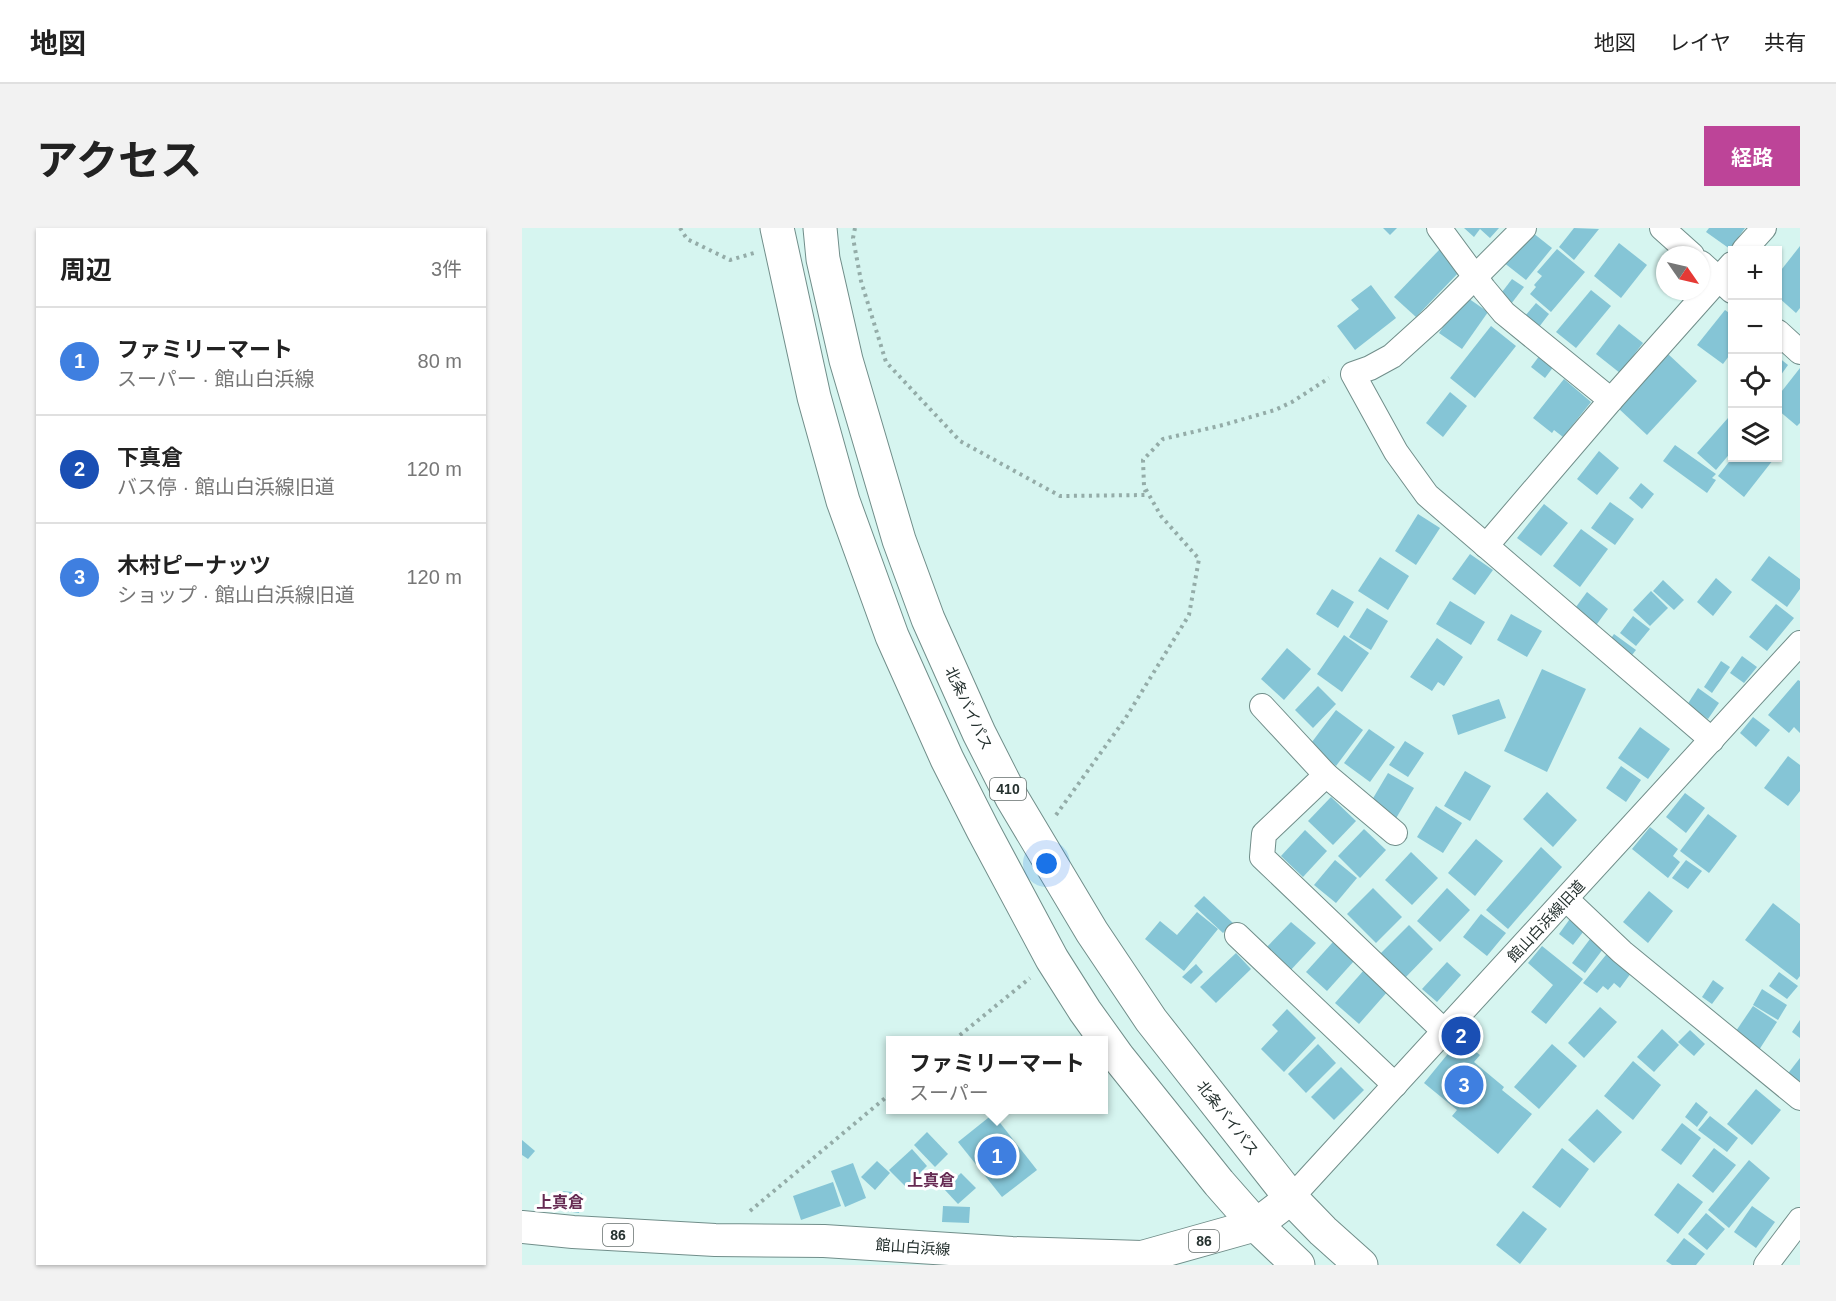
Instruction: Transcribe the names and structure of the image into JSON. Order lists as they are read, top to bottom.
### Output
{
  "streets": {
    "highway": ["北条バイパス", "410"],
    "main road": ["86", "館山白浜線"],
    "street": ["館山白浜線旧道"]
  },
  "crossings": [
    ["北条バイパス", "館山白浜線旧道"],
    ["北条バイパス", "館山白浜線"],
    ["410", "館山白浜線"],
    ["館山白浜線旧道", "館山白浜線"]
  ],
  "districts": ["上真倉", "上真倉"],
  "north": "bottom right",
  "page": {
    "header": "地図",
    "nav": ["地図", "レイヤ", "共有"],
    "title": "アクセス",
    "buttons": "経路",
    "heading": ["周辺", "3件"],
    "map_buttons": ["+", "−"],
    "list": [
      {
        "mark": "1",
        "name": "ファミリーマート",
        "note": "スーパー · 館山白浜線",
        "value": "80 m"
      },
      {
        "mark": "2",
        "name": "下真倉",
        "note": "バス停 · 館山白浜線旧道",
        "value": "120 m"
      },
      {
        "mark": "3",
        "name": "木村ピーナッツ",
        "note": "ショップ · 館山白浜線旧道",
        "value": "120 m"
      }
    ],
    "pins": ["2", "3", "1"],
    "popup": ["ファミリーマート", "スーパー"]
  }
}
